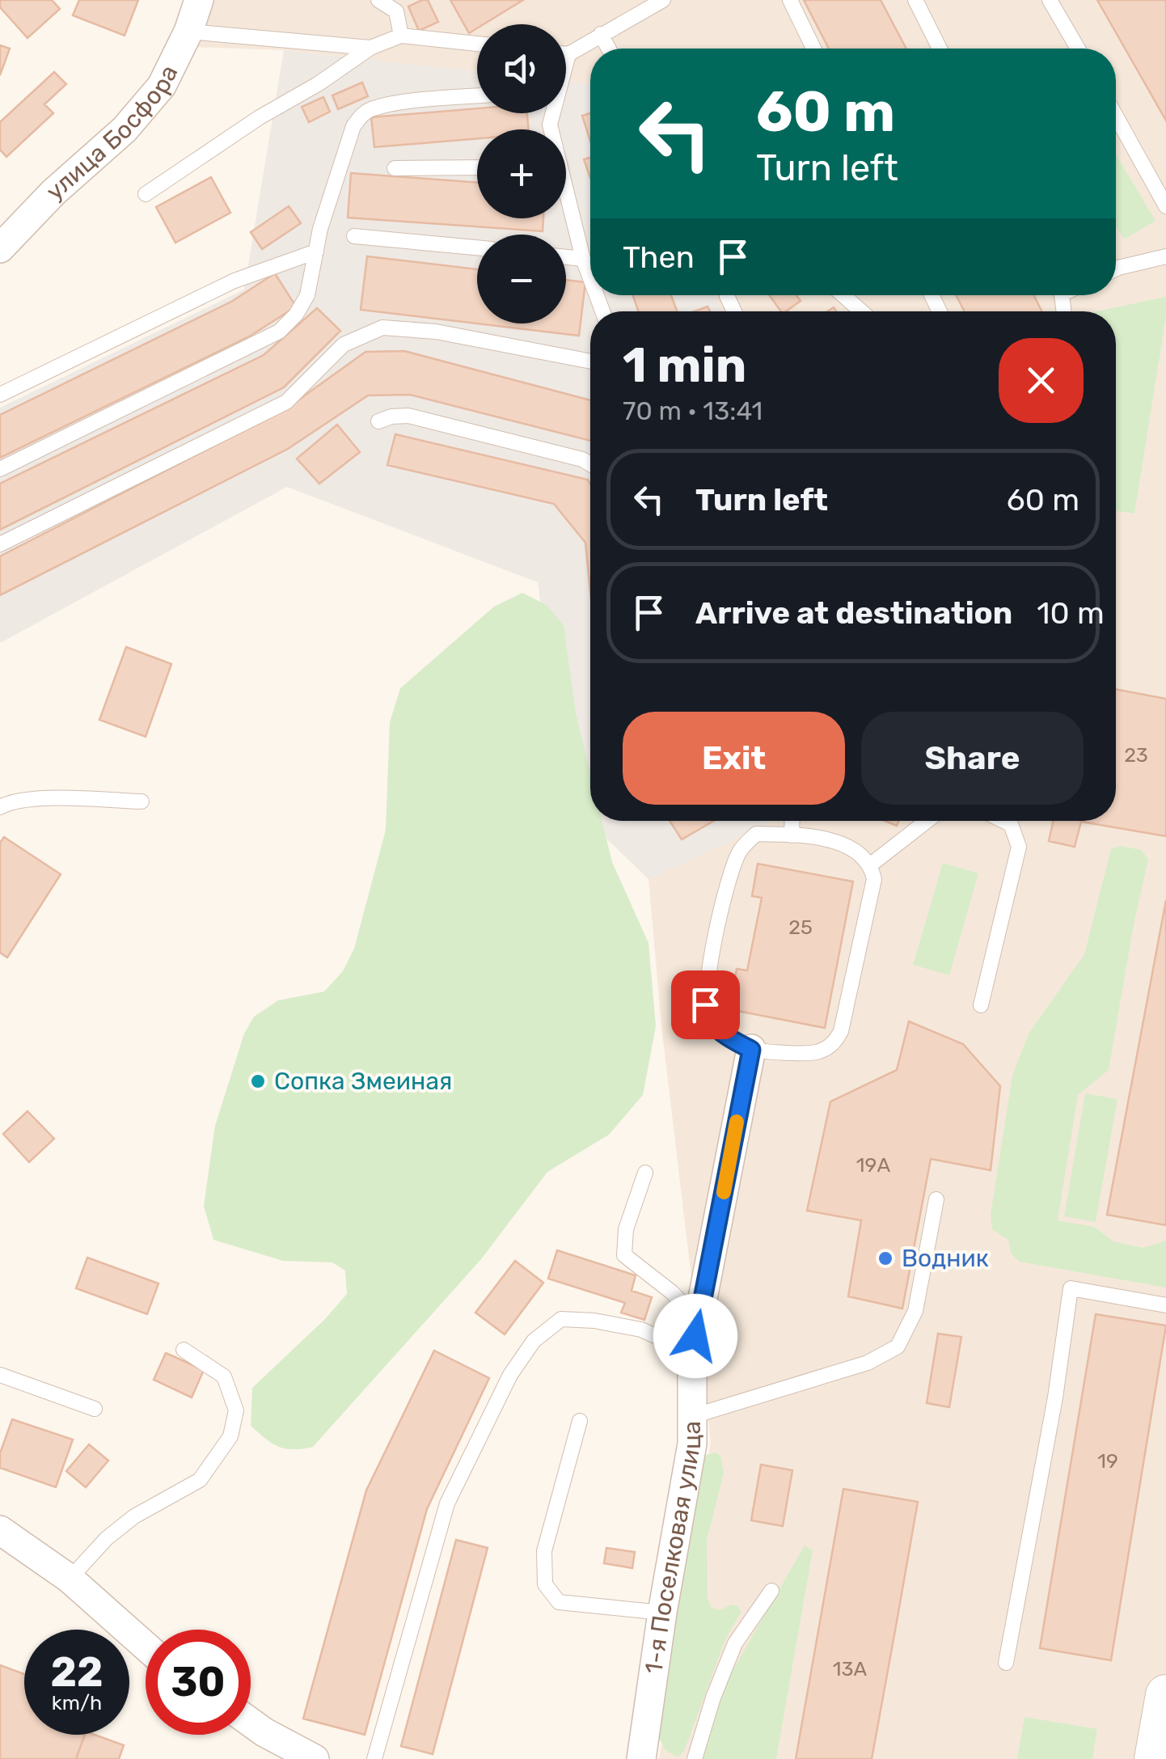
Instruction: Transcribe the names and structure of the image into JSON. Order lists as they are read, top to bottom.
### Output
{
  "streets": {
    "street": ["улица Босфора", "1-я Поселковая улица"]
  },
  "places": ["Сопка Змеиная", "Водник"],
  "house_numbers": [
    "23",
    "25",
    "19А",
    "19",
    "13А"
  ],
  "page": {
    "map_buttons": ["+", "−"],
    "turn": ["60 m", "Turn left"],
    "then": "Then",
    "heading": ["1 min", "70 m · 13:41"],
    "list": [
      {
        "name": "Turn left",
        "value": "60 m"
      },
      {
        "name": "Arrive at destination",
        "value": "10 m"
      }
    ],
    "buttons": ["Exit", "Share"],
    "speed": "22 km/h",
    "limit": "30"
  }
}
